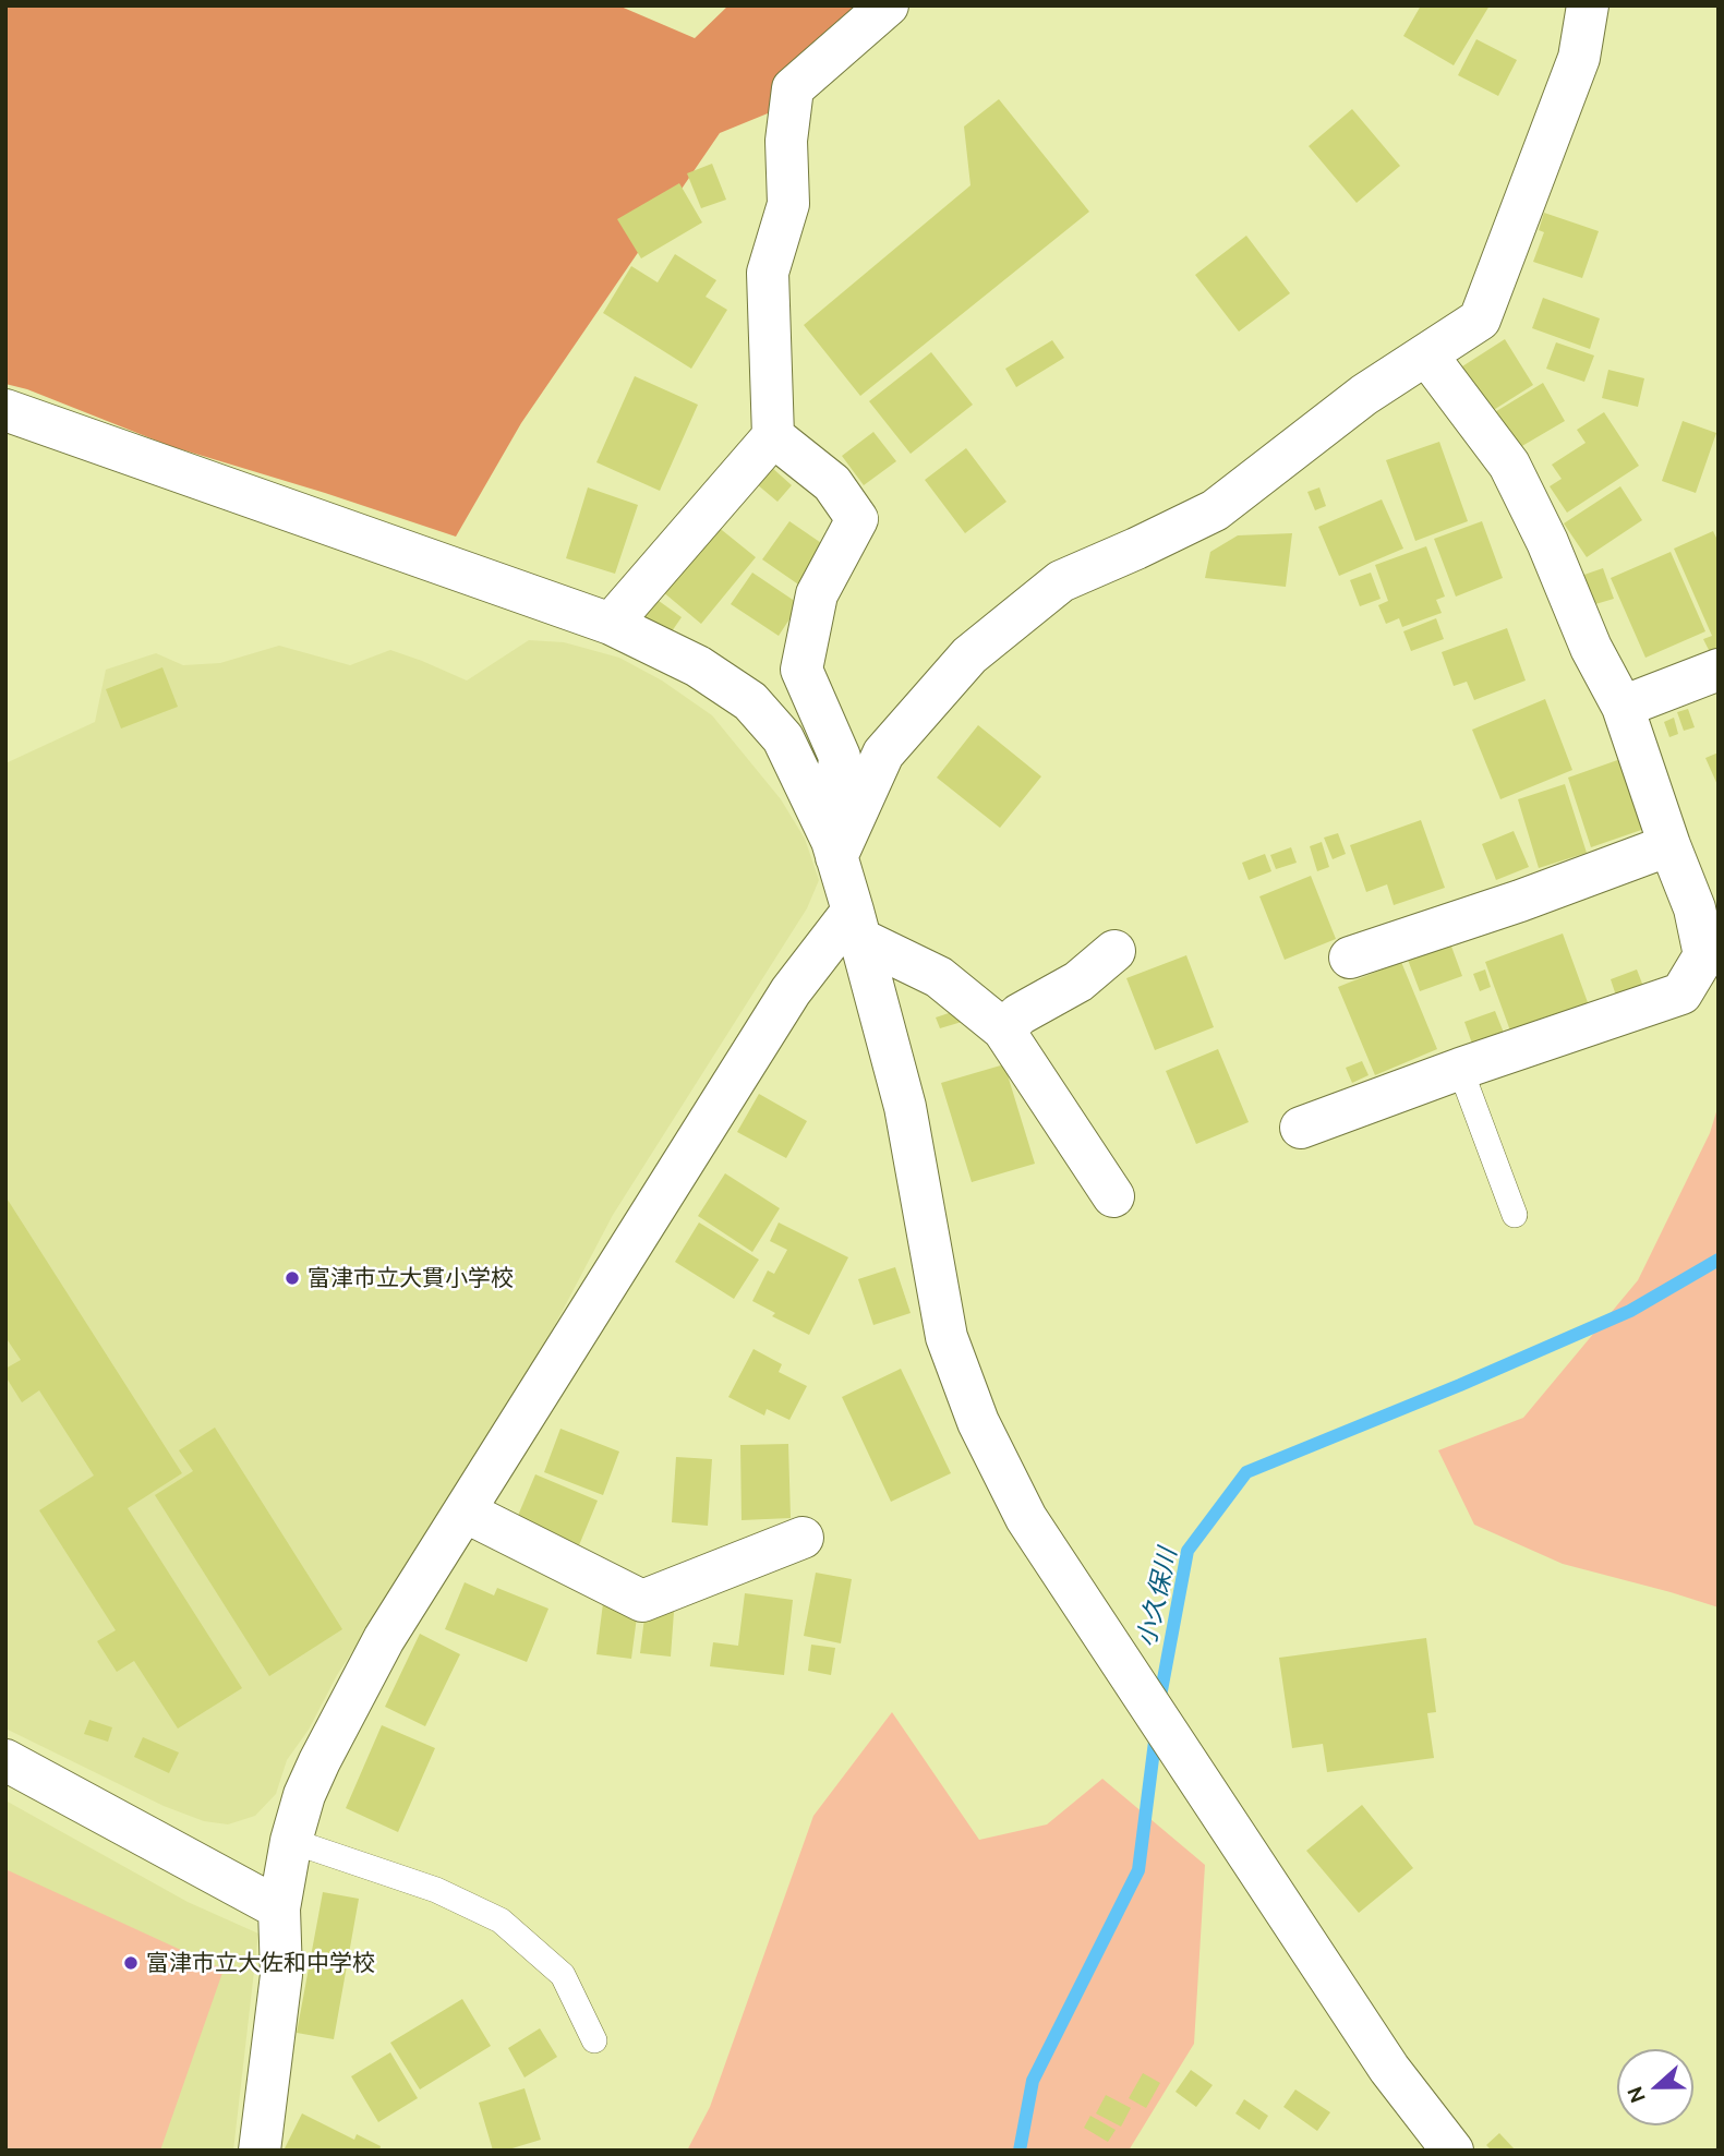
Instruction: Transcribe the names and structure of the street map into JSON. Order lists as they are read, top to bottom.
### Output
{
  "water": ["小久保川"],
  "places": ["富津市立大貫小学校", "富津市立大佐和中学校"],
  "north": "left"
}
